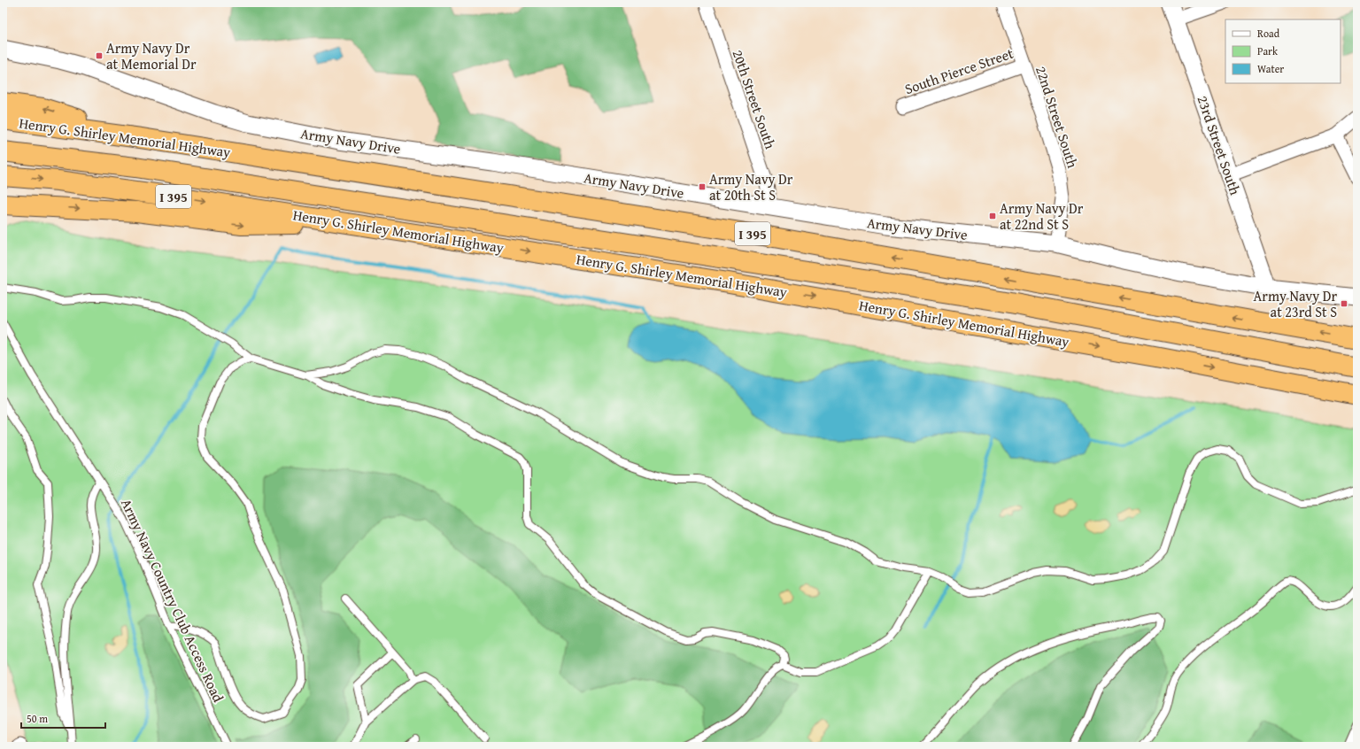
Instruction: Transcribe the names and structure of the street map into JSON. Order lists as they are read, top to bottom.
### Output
{
  "streets": {
    "highway": ["Henry G. Shirley Memorial Highway", "I 395"],
    "street": [
      "South Pierce Street",
      "20th Street South",
      "22nd Street South",
      "Army Navy Drive",
      "23rd Street South"
    ],
    "lane": ["Army Navy Country Club Access Road"]
  },
  "crossings": [
    ["South Pierce Street", "22nd Street South"],
    ["20th Street South", "Army Navy Drive"],
    ["22nd Street South", "Army Navy Drive"],
    ["Army Navy Drive", "23rd Street South"]
  ],
  "places": {
    "transit": [
      "Army Navy Dr at Memorial Dr",
      "Army Navy Dr at 20th St S",
      "Army Navy Dr at 22nd St S",
      "Army Navy Dr at 23rd St S"
    ]
  },
  "legend": ["Road", "Park", "Water"],
  "scale_bar": "50 m"
}
